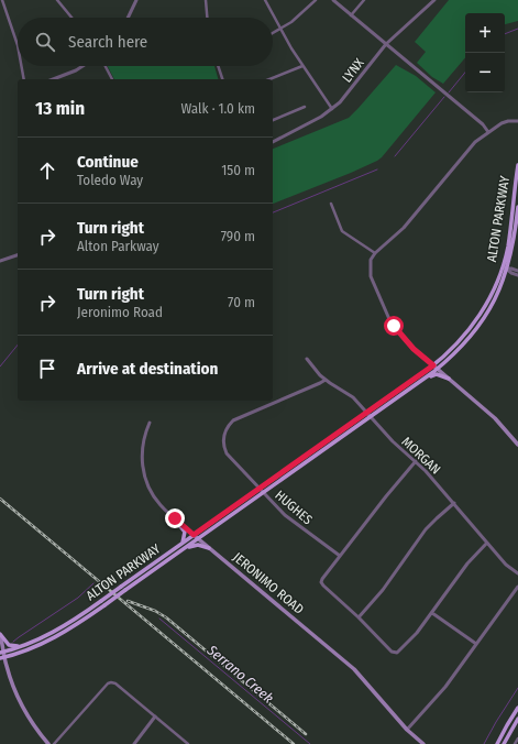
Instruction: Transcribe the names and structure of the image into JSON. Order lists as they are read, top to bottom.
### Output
{
  "streets": {
    "main road": ["ALTON PARKWAY", "JERONIMO ROAD"],
    "street": ["LYNX", "MORGAN", "HUGHES"]
  },
  "crossings": [
    ["ALTON PARKWAY", "MORGAN"],
    ["ALTON PARKWAY", "HUGHES"],
    ["ALTON PARKWAY", "JERONIMO ROAD"],
    ["MORGAN", "HUGHES"]
  ],
  "water": ["Serrano Creek"],
  "page": {
    "map_buttons": ["+", "−"],
    "search": "Search here",
    "heading": ["13 min", "Walk · 1.0 km"],
    "list": [
      ["Continue", "Toledo Way", "150 m"],
      ["Turn right", "Alton Parkway", "790 m"],
      ["Turn right", "Jeronimo Road", "70 m"],
      "Arrive at destination"
    ]
  }
}
